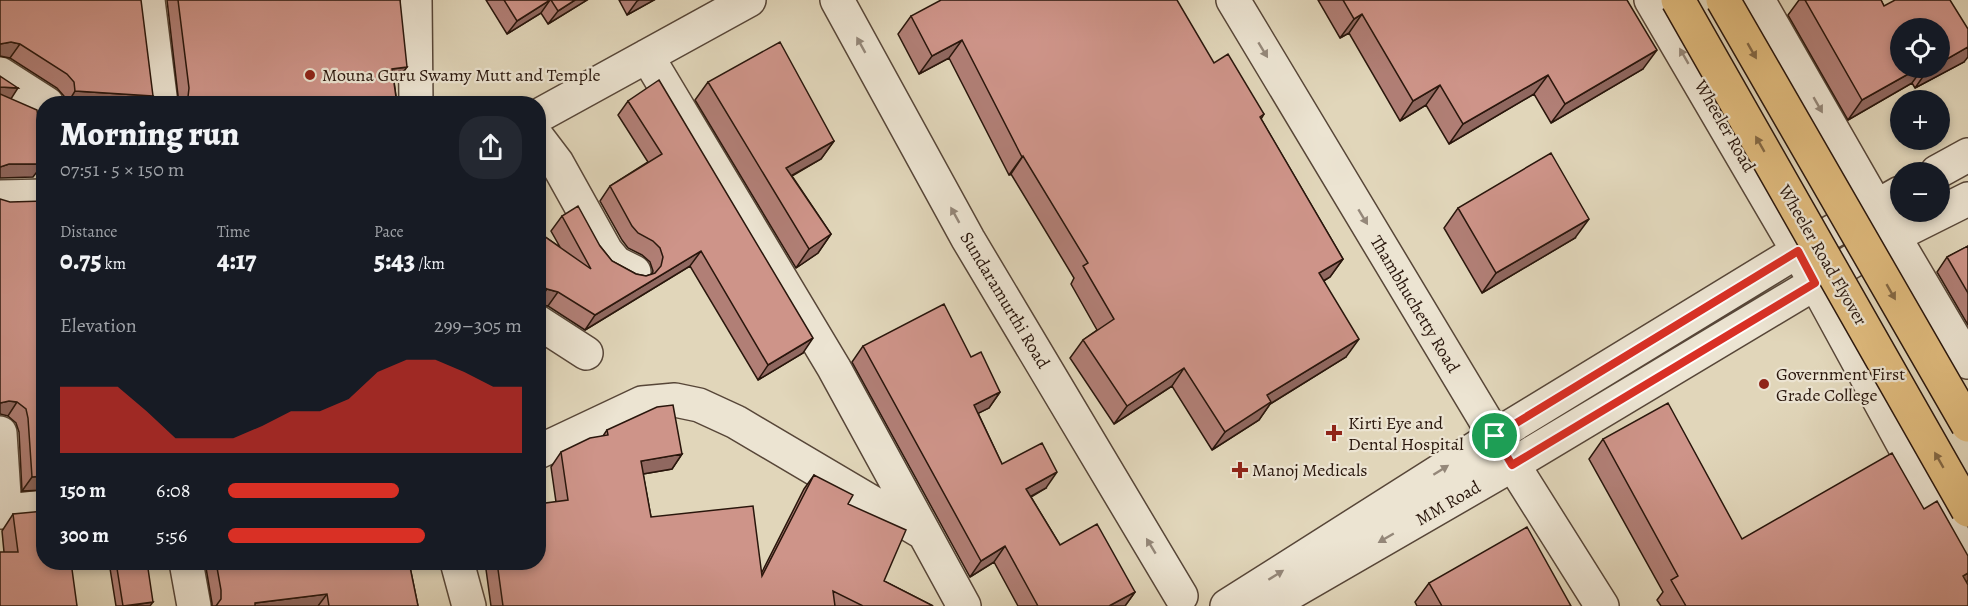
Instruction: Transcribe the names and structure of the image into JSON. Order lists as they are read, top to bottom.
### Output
{
  "streets": {
    "main road": ["Wheeler Road Flyover"],
    "street": [
      "Wheeler Road",
      "Sundaramurthi Road",
      "Thambhuchetty Road",
      "MM Road"
    ]
  },
  "crossings": [
    ["Wheeler Road", "MM Road"],
    ["Thambhuchetty Road", "MM Road"]
  ],
  "one_way": ["Thambhuchetty Road"],
  "places": {
    "other": ["Mouna Guru Swamy Mutt and Temple", "Government First Grade College"],
    "health": ["Kirti Eye and Dental Hospital", "Manoj Medicals"]
  },
  "page": {
    "map_buttons": ["+", "−"],
    "heading": ["Morning run", "07:51 · 5 × 150 m"],
    "stats": [
      ["Distance", "0.75 km"],
      ["Time", "4:17"],
      ["Pace", "5:43 /km"]
    ],
    "chart": ["Elevation", "299–305 m"],
    "list": [
      {
        "name": "150 m",
        "note": "6:08"
      },
      {
        "name": "300 m",
        "note": "5:56"
      }
    ]
  }
}
